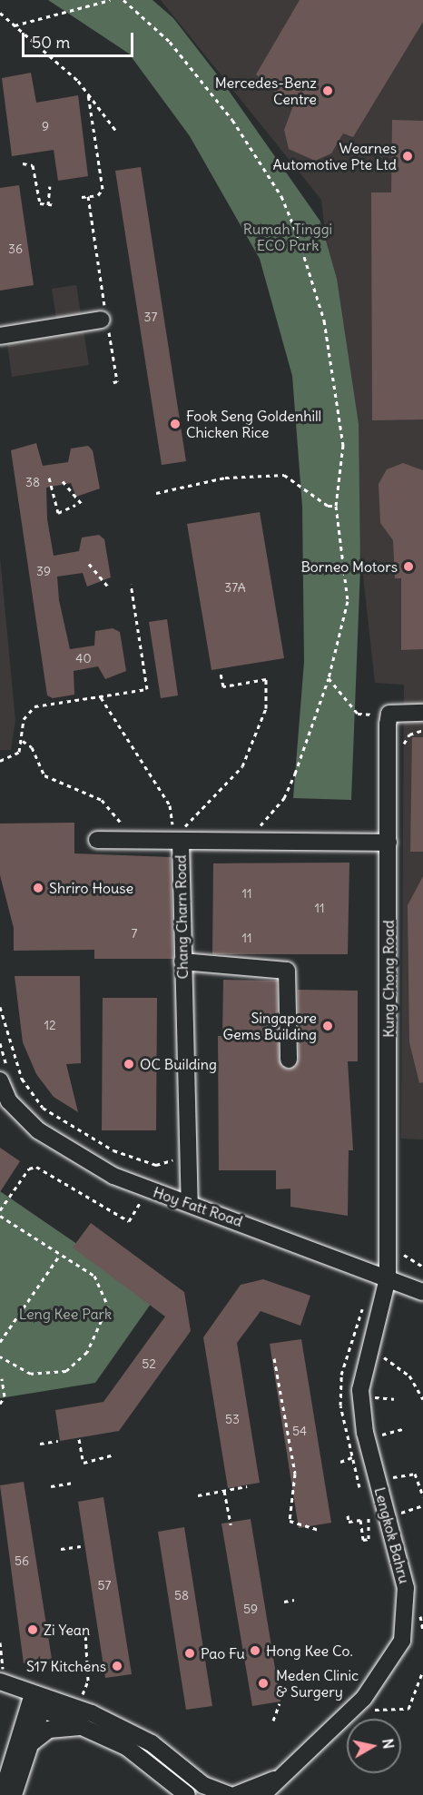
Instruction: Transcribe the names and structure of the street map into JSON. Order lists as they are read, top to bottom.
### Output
{
  "streets": {
    "street": [
      "Chang Charn Road",
      "Kung Chong Road",
      "Hoy Fatt Road",
      "Lengkok Bahru"
    ]
  },
  "crossings": [
    ["Chang Charn Road", "Kung Chong Road"],
    ["Chang Charn Road", "Hoy Fatt Road"],
    ["Kung Chong Road", "Hoy Fatt Road"],
    ["Kung Chong Road", "Lengkok Bahru"],
    ["Hoy Fatt Road", "Lengkok Bahru"]
  ],
  "parks": ["Rumah Tinggi ECO Park", "Leng Kee Park"],
  "places": [
    "Mercedes-Benz Centre",
    "Wearnes Automotive Pte Ltd",
    "Fook Seng Goldenhill Chicken Rice",
    "Borneo Motors",
    "Shriro House",
    "Singapore Gems Building",
    "OC Building",
    "Zi Yean",
    "Hong Kee Co.",
    "Pao Fu",
    "S17 Kitchens",
    "Meden Clinic & Surgery"
  ],
  "house_numbers": [
    "9",
    "36",
    "37",
    "38",
    "39",
    "37A",
    "40",
    "11",
    "11",
    "7",
    "11",
    "12",
    "52",
    "53",
    "54",
    "56",
    "57",
    "58",
    "59"
  ],
  "scale_bar": "50 m",
  "north": "right"
}
